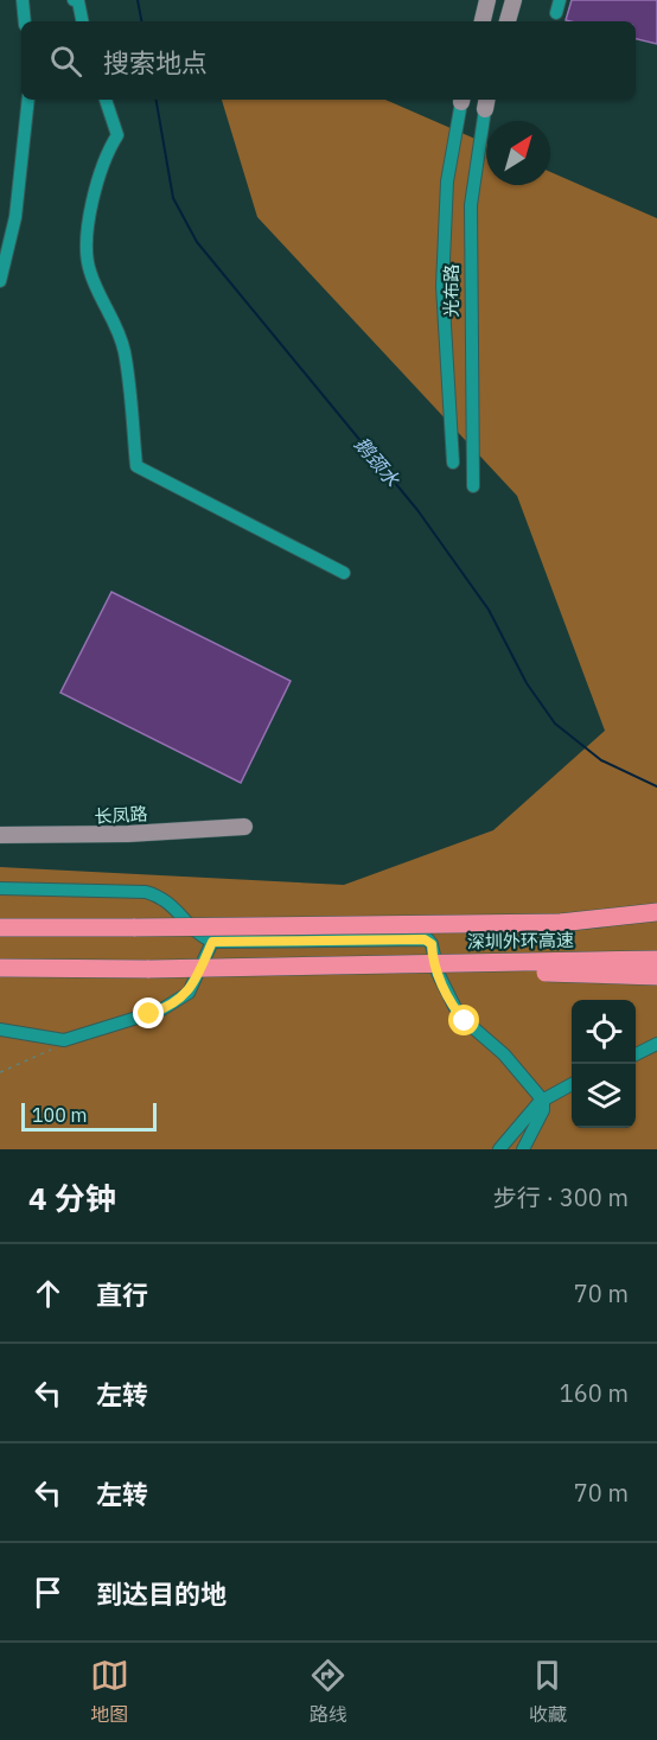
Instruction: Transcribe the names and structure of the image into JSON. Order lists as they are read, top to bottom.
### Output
{
  "streets": {
    "highway": ["深圳外环高速"],
    "main road": ["长凤路"],
    "street": ["光布路"]
  },
  "water": ["鹅颈水"],
  "scale_bar": "100 m",
  "north": "top right",
  "page": {
    "search": "搜索地点",
    "scale": "100 m",
    "heading": ["4 分钟", "步行 · 300 m"],
    "list": [
      ["直行", "70 m"],
      ["左转", "160 m"],
      ["左转", "70 m"],
      "到达目的地"
    ],
    "nav": ["地图", "路线", "收藏"]
  }
}
